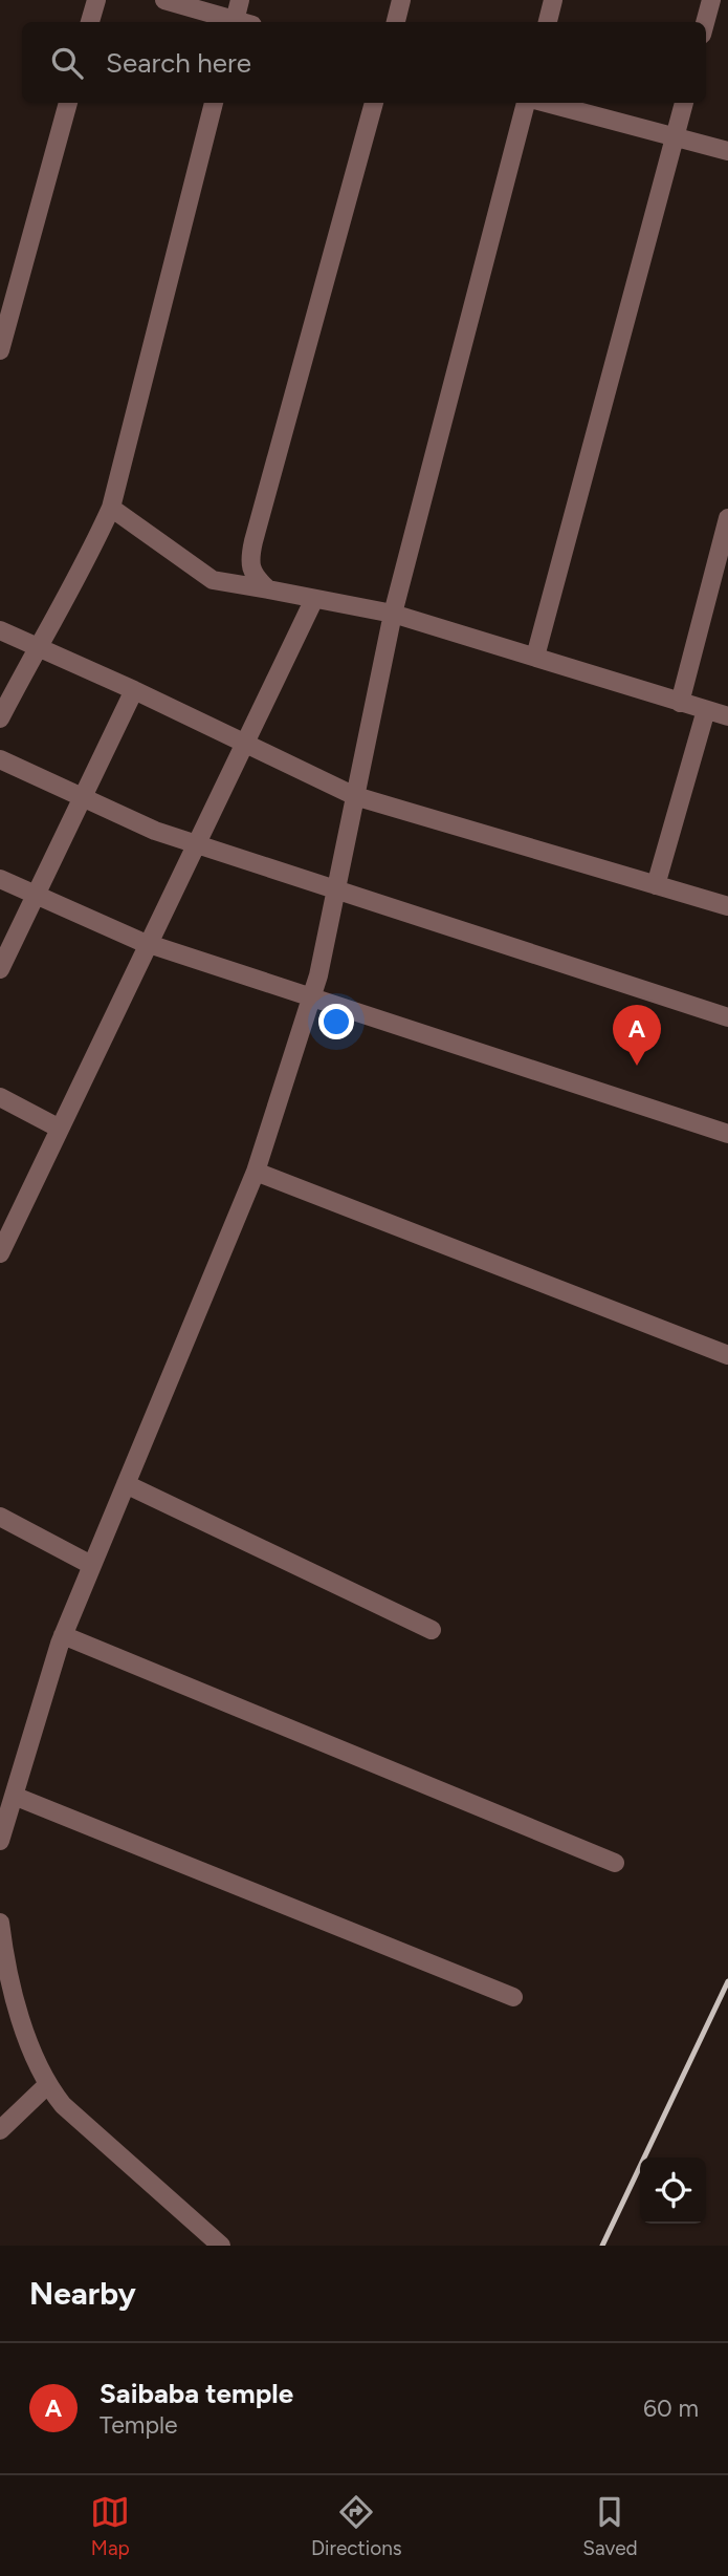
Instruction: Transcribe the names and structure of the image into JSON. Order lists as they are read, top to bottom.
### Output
{
  "page": {
    "search": "Search here",
    "pins": "A",
    "heading": "Nearby",
    "list": [
      {
        "mark": "A",
        "name": "Saibaba temple",
        "note": "Temple",
        "value": "60 m"
      }
    ],
    "nav": ["Map", "Directions", "Saved"]
  }
}
